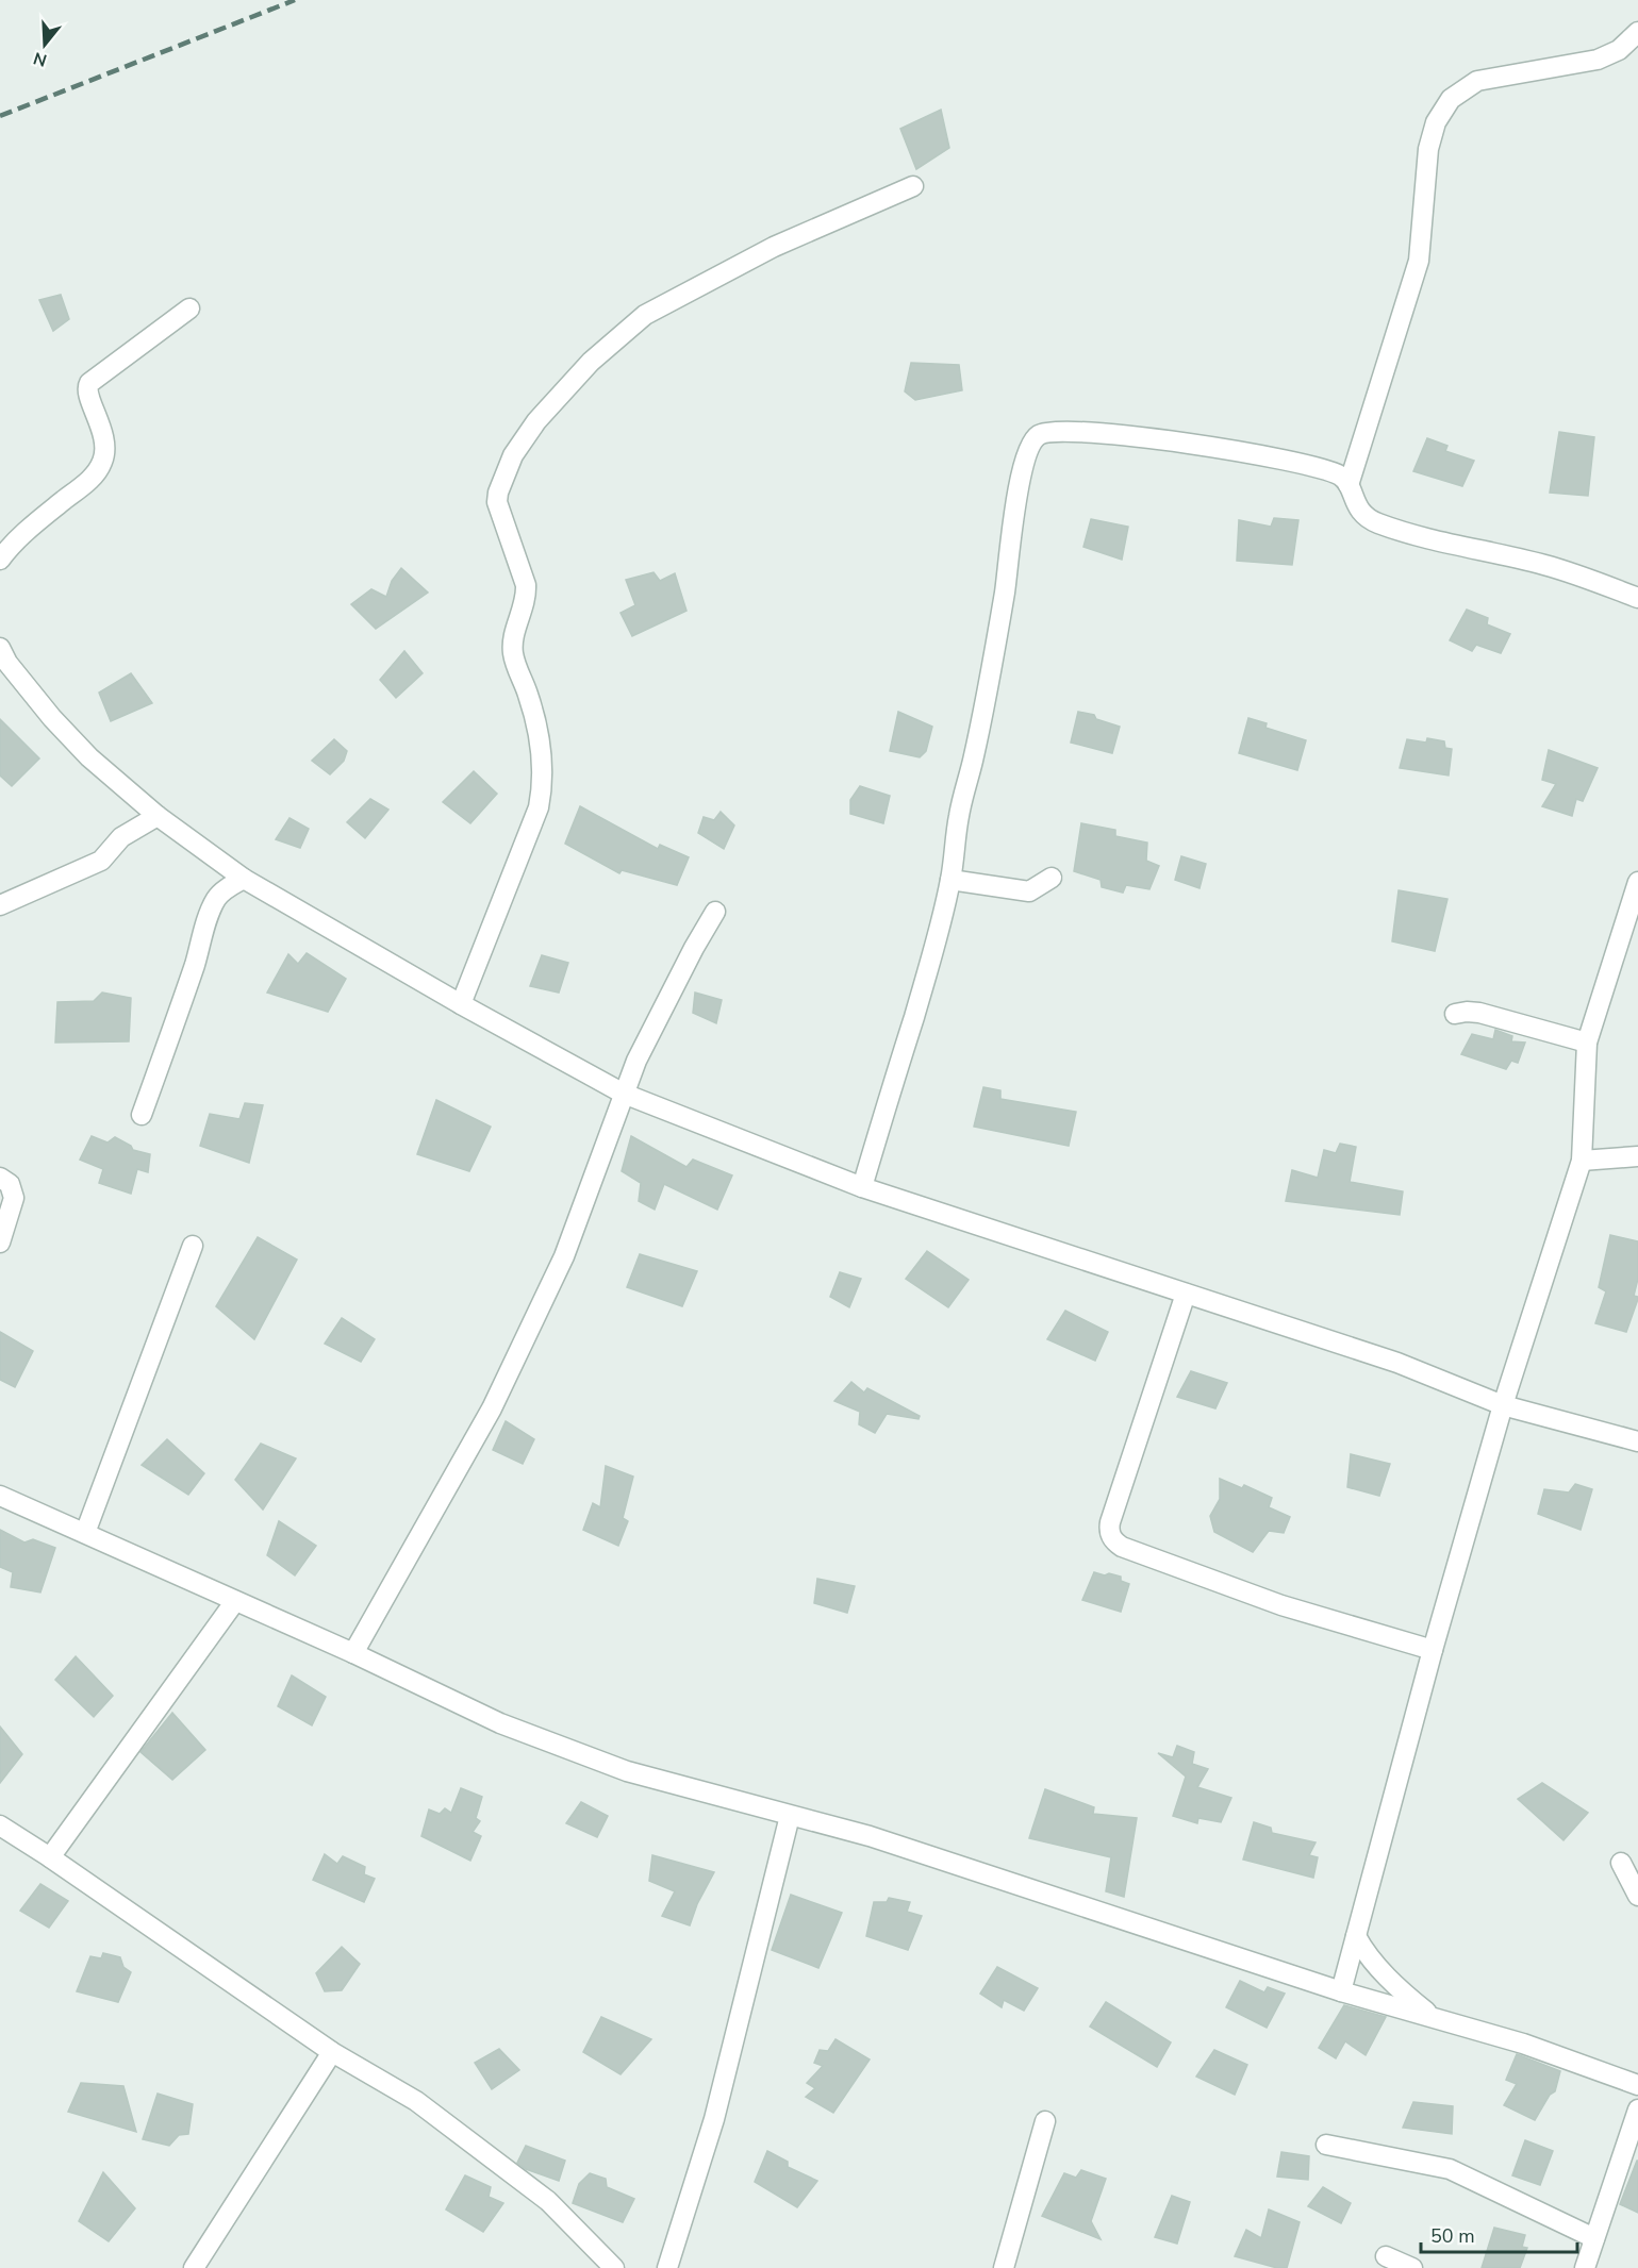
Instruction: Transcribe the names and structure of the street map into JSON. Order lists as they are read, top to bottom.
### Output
{
  "scale_bar": "50 m",
  "north": "bottom"
}
